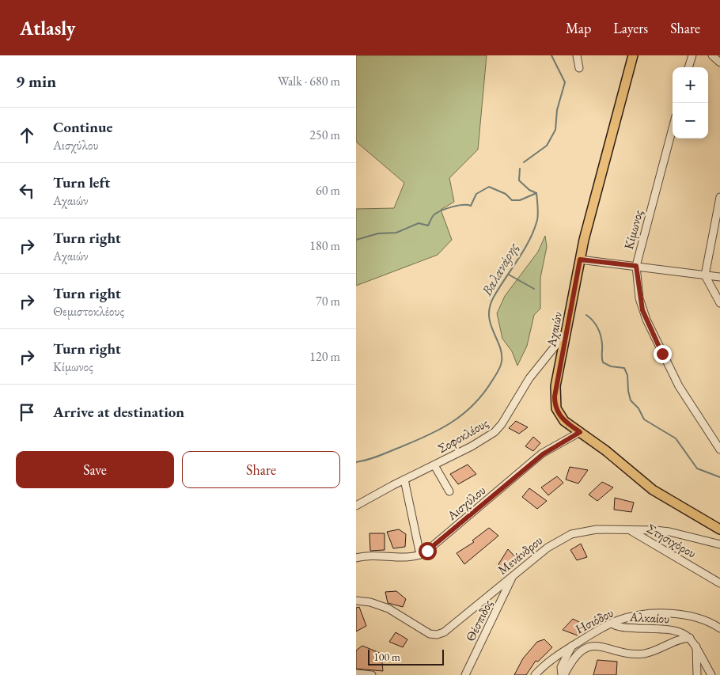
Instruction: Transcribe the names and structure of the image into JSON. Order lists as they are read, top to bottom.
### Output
{
  "streets": {
    "main road": ["Αχαιών"],
    "street": [
      "Κίμωνος",
      "Σοφοκλέους",
      "Αισχύλου",
      "Στησιχόρου",
      "Μενάνδρου",
      "Αλκαίου",
      "Θέσπιδος",
      "Ησιόδου"
    ]
  },
  "crossings": [
    ["Αχαιών", "Σοφοκλέους"],
    ["Αχαιών", "Αισχύλου"],
    ["Στησιχόρου", "Μενάνδρου"],
    ["Μενάνδρου", "Θέσπιδος"],
    ["Αλκαίου", "Ησιόδου"]
  ],
  "water": ["Βαλανάρης"],
  "scale_bar": "100 m",
  "page": {
    "header": "Atlasly",
    "nav": ["Map", "Layers", "Share"],
    "heading": ["9 min", "Walk · 680 m"],
    "map_buttons": ["+", "−"],
    "list": [
      ["Continue", "Αισχύλου", "250 m"],
      ["Turn left", "Αχαιών", "60 m"],
      ["Turn right", "Αχαιών", "180 m"],
      ["Turn right", "Θεμιστοκλέους", "70 m"],
      ["Turn right", "Κίμωνος", "120 m"],
      "Arrive at destination"
    ],
    "buttons": ["Save", "Share"],
    "scale": "100 m"
  }
}
